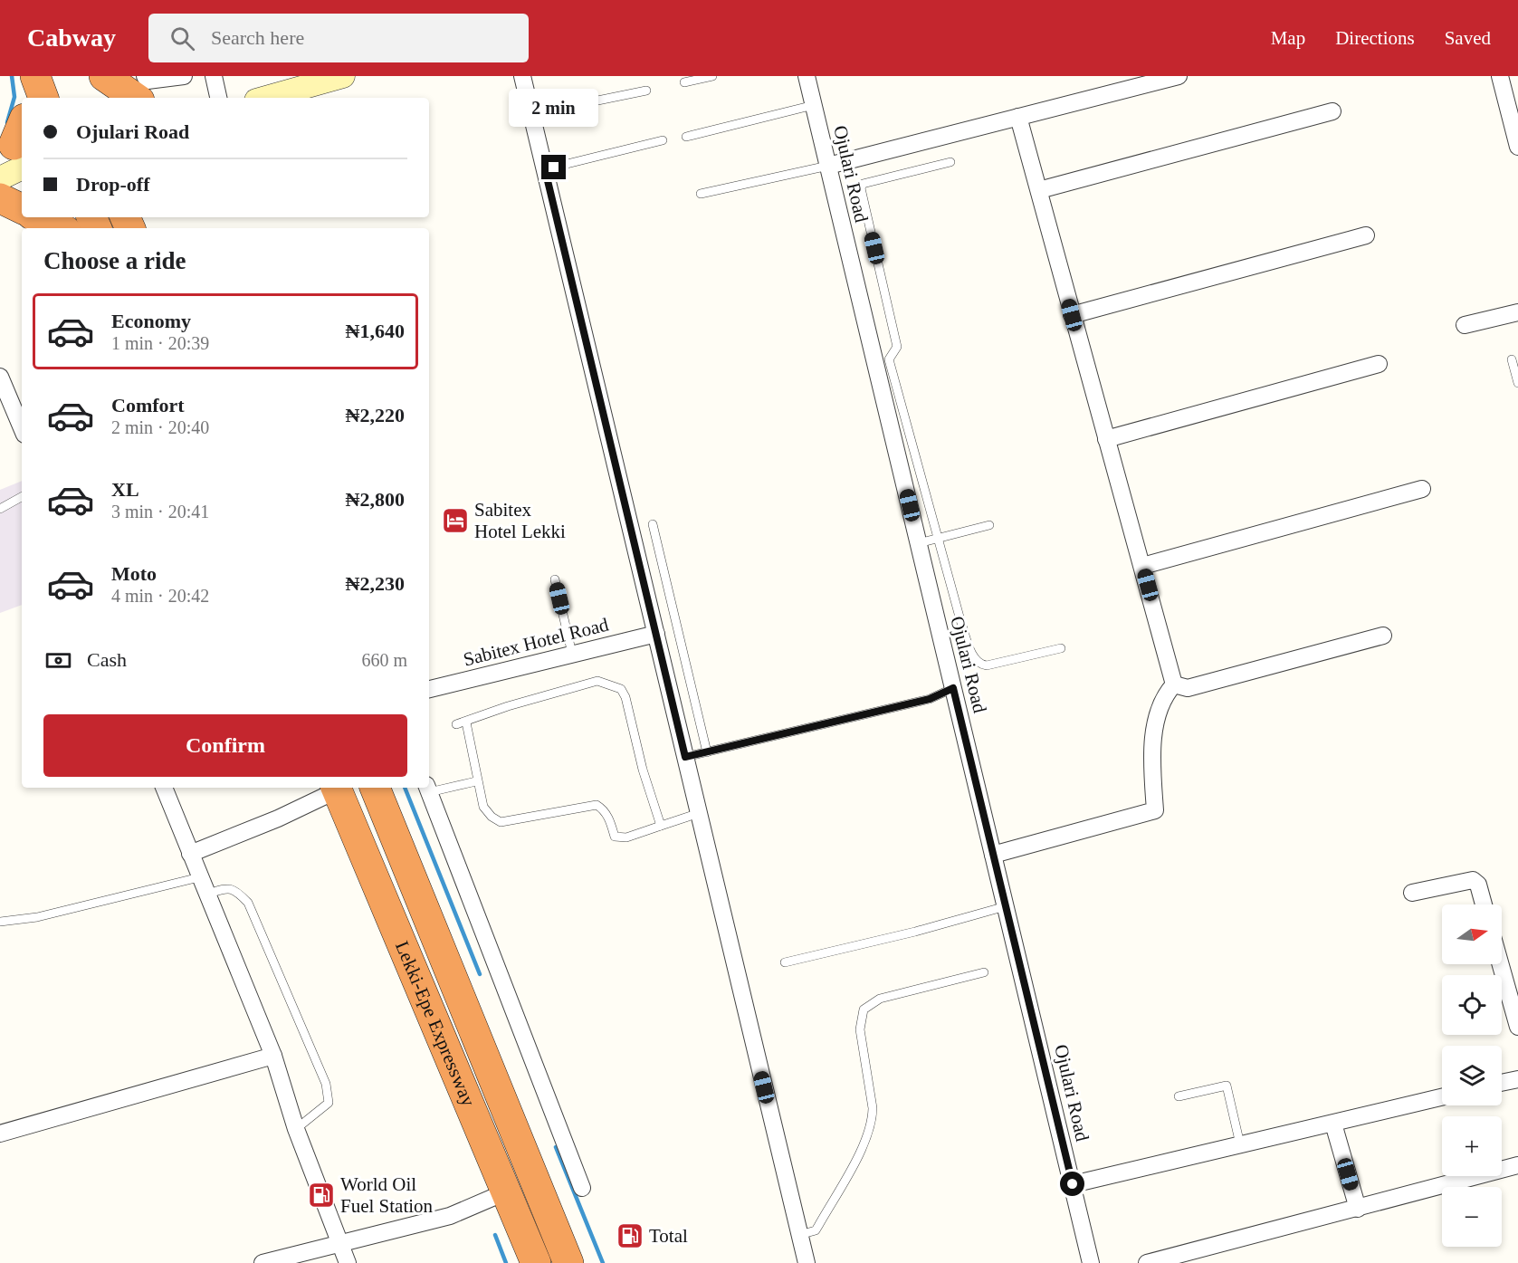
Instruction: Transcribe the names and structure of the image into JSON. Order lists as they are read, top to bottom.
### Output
{
  "streets": {
    "highway": ["Lekki-Epe Expressway"],
    "street": ["Ojulari Road", "Sabitex Hotel Road"]
  },
  "places": {
    "hotel": ["Sabitex Hotel Lekki"],
    "fuel station": ["World Oil Fuel Station", "Total"]
  },
  "north": "right",
  "page": {
    "header": "Cabway",
    "search": "Search here",
    "nav": ["Map", "Directions", "Saved"],
    "bubble": "2 min",
    "banner": ["Ojulari Road", "Drop-off"],
    "heading": "Choose a ride",
    "list": [
      {
        "name": "Economy",
        "note": "1 min · 20:39",
        "value": "₦1,640"
      },
      {
        "name": "Comfort",
        "note": "2 min · 20:40",
        "value": "₦2,220"
      },
      {
        "name": "XL",
        "note": "3 min · 20:41",
        "value": "₦2,800"
      },
      {
        "name": "Moto",
        "note": "4 min · 20:42",
        "value": "₦2,230"
      }
    ],
    "pay": ["Cash", "660 m"],
    "buttons": "Confirm",
    "map_buttons": ["+", "−"]
  }
}
